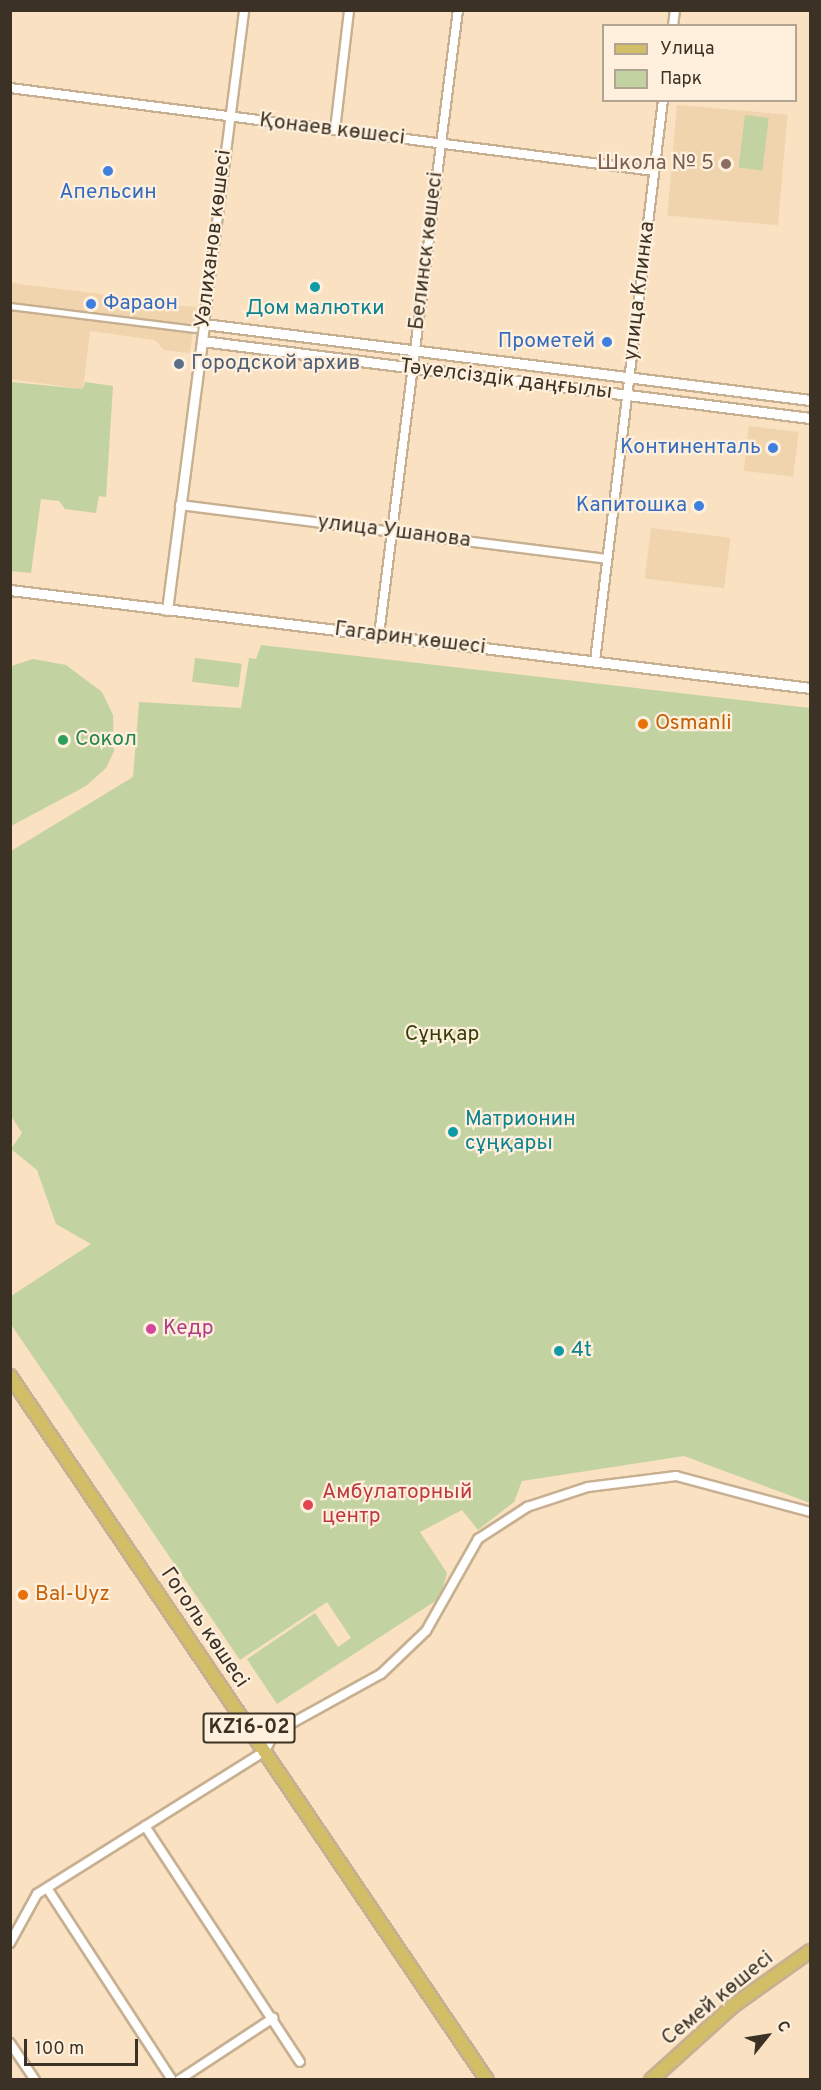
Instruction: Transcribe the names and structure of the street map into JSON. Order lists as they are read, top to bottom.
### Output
{
  "streets": {
    "main road": ["Гоголь көшесі", "KZ16-02", "Семей көшесі"],
    "street": [
      "Қонаев көшесі",
      "Уәлиханов көшесі",
      "Белинск көшесі",
      "улица Клинка",
      "Тәуелсіздік даңғылы",
      "улица Ушанова",
      "Гагарин көшесі"
    ]
  },
  "crossings": [
    ["Қонаев көшесі", "Уәлиханов көшесі"],
    ["Қонаев көшесі", "Белинск көшесі"],
    ["Қонаев көшесі", "улица Клинка"],
    ["Уәлиханов көшесі", "Тәуелсіздік даңғылы"],
    ["Уәлиханов көшесі", "улица Ушанова"],
    ["Уәлиханов көшесі", "Гагарин көшесі"],
    ["Белинск көшесі", "Тәуелсіздік даңғылы"],
    ["Белинск көшесі", "улица Ушанова"],
    ["Белинск көшесі", "Гагарин көшесі"],
    ["улица Клинка", "Тәуелсіздік даңғылы"],
    ["улица Клинка", "улица Ушанова"],
    ["улица Клинка", "Гагарин көшесі"]
  ],
  "parks": ["Сұңқар"],
  "places": [
    "Школа № 5",
    "Апельсин",
    "Дом малютки",
    "Фараон",
    "Прометей",
    "Городской архив",
    "Континенталь",
    "Капитошка",
    "Osmanli",
    "Сокол",
    "Матрионин сұңқары",
    "Кедр",
    "4t",
    "Амбулаторный центр",
    "Bal-Uyz"
  ],
  "legend": ["Улица", "Парк"],
  "scale_bar": "100 m",
  "north": "top right"
}
